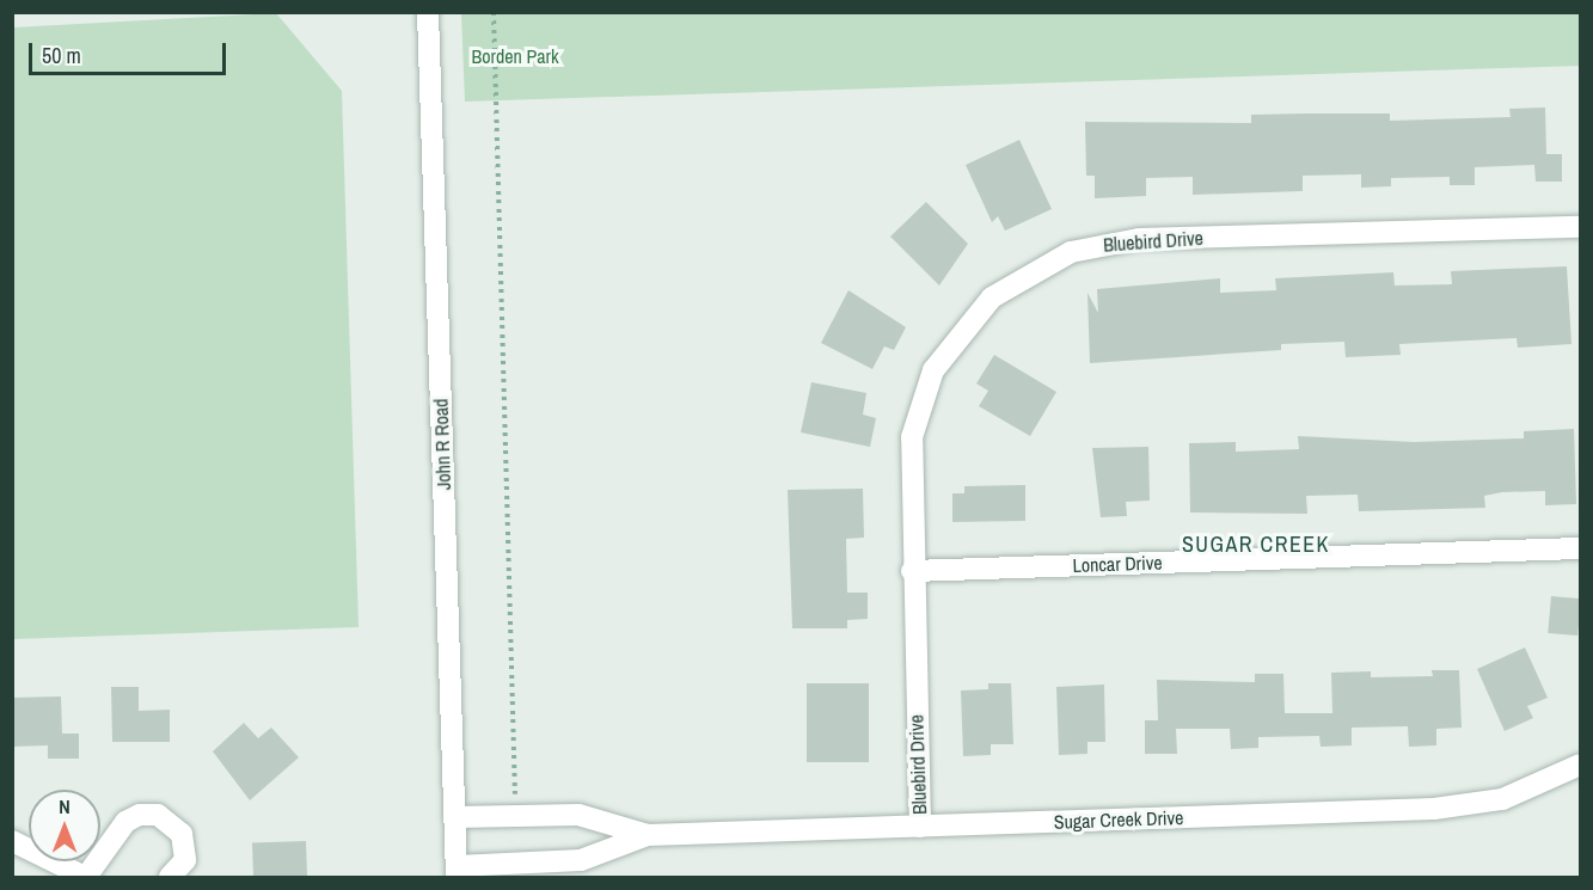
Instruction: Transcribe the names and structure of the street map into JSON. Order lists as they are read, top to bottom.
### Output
{
  "streets": {
    "street": [
      "Bluebird Drive",
      "John R Road",
      "Loncar Drive",
      "Sugar Creek Drive"
    ]
  },
  "crossings": [
    ["Bluebird Drive", "Loncar Drive"],
    ["Bluebird Drive", "Sugar Creek Drive"],
    ["John R Road", "Sugar Creek Drive"]
  ],
  "districts": ["SUGAR CREEK"],
  "parks": ["Borden Park"],
  "scale_bar": "50 m",
  "north": "top"
}
